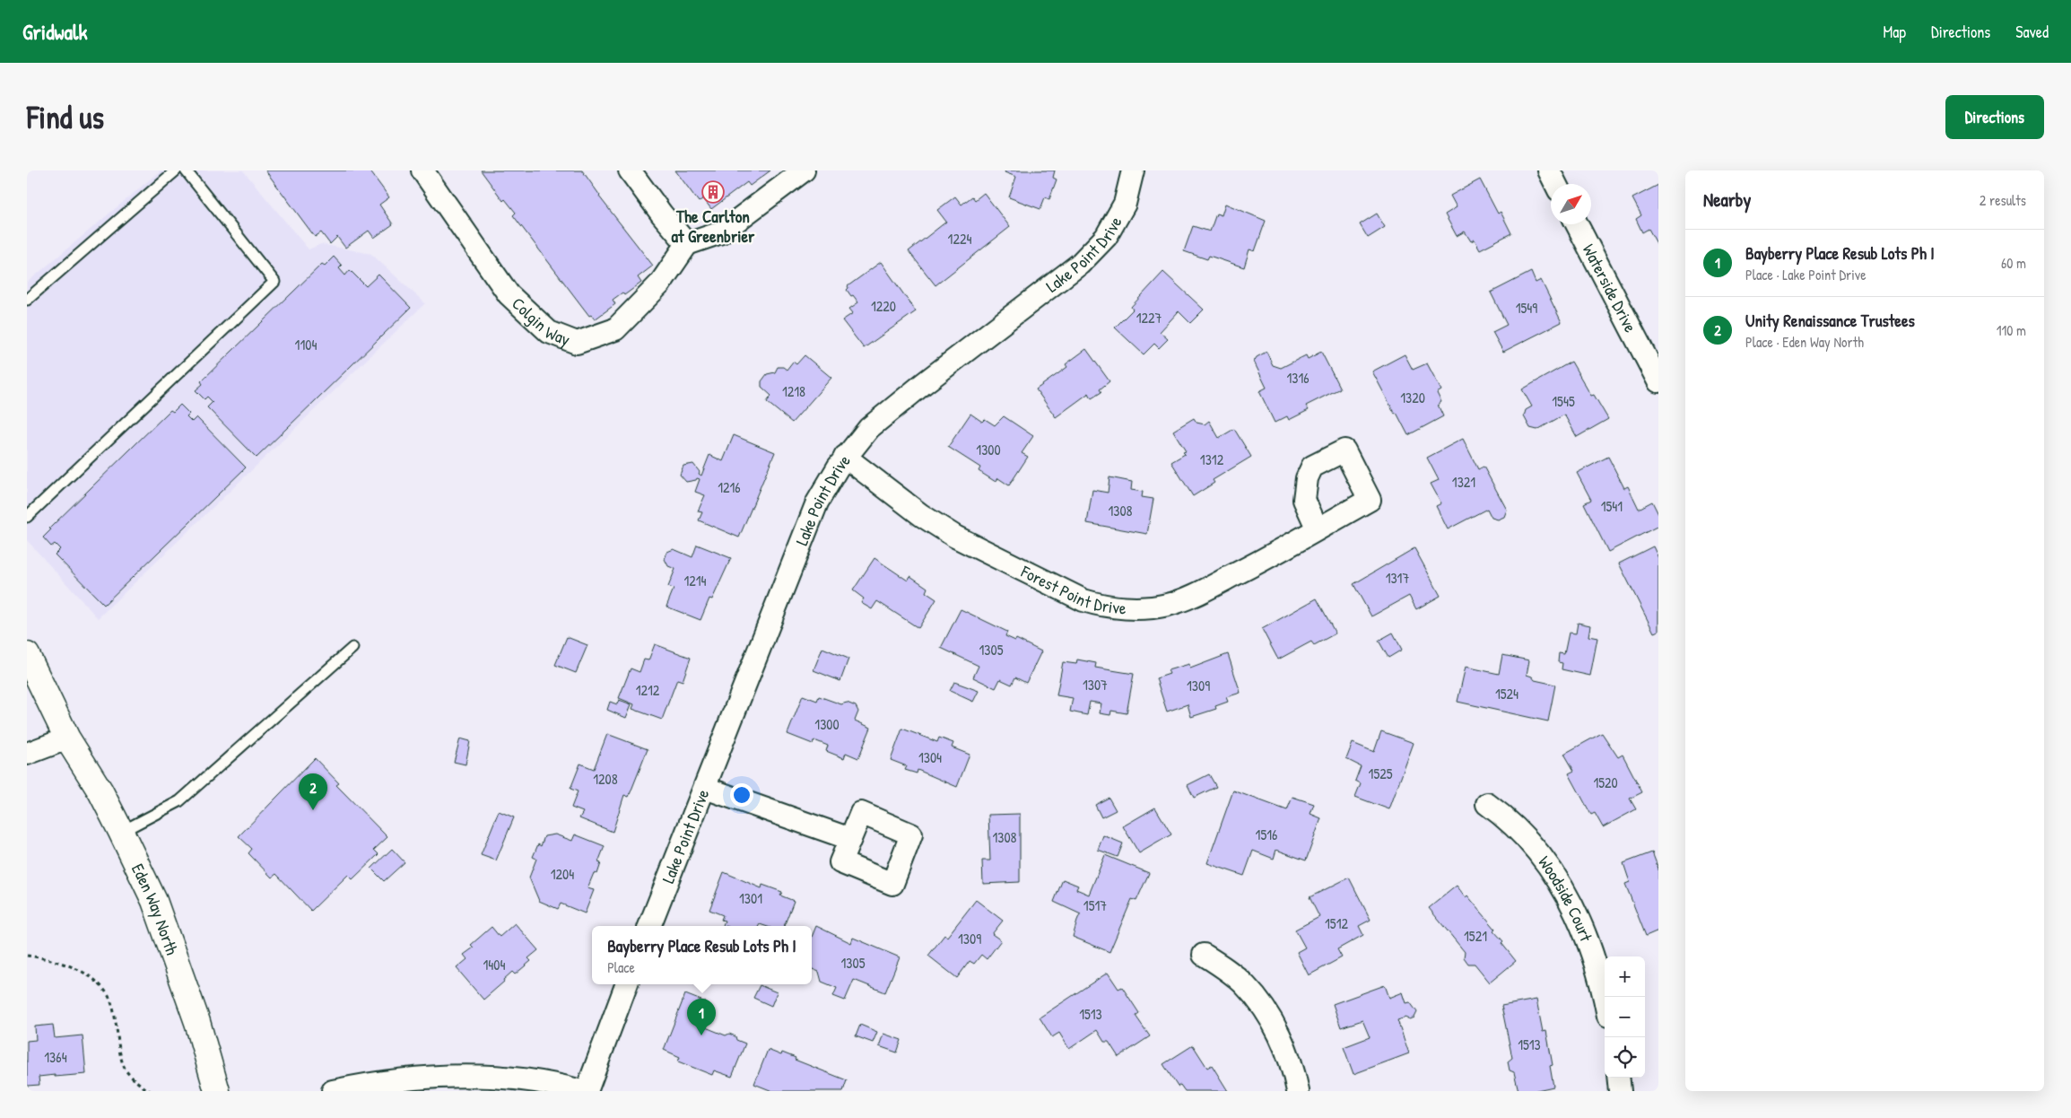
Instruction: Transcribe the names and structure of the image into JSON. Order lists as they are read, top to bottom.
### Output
{
  "streets": {
    "street": [
      "Lake Point Drive",
      "Waterside Drive",
      "Colgin Way",
      "Forest Point Drive",
      "Woodside Court",
      "Eden Way North"
    ]
  },
  "crossings": [
    ["Lake Point Drive", "Forest Point Drive"]
  ],
  "places": {
    "building": ["The Carlton at Greenbrier"]
  },
  "house_numbers": [
    "1224",
    "1220",
    "1549",
    "1227",
    "1104",
    "1316",
    "1218",
    "1320",
    "1545",
    "1300",
    "1312",
    "1321",
    "1216",
    "1541",
    "1308",
    "1317",
    "1214",
    "1305",
    "1307",
    "1309",
    "1212",
    "1524",
    "1300",
    "1304",
    "1525",
    "1208",
    "1520",
    "1516",
    "1308",
    "1204",
    "1301",
    "1517",
    "1512",
    "1521",
    "1309",
    "1305",
    "1404",
    "1513",
    "1513",
    "1364"
  ],
  "north": "top right",
  "page": {
    "header": "Gridwalk",
    "nav": ["Map", "Directions", "Saved"],
    "buttons": "Directions",
    "title": "Find us",
    "heading": ["Nearby", "2 results"],
    "list": [
      {
        "mark": "1",
        "name": "Bayberry Place Resub Lots Ph I",
        "note": "Place · Lake Point Drive",
        "value": "60 m"
      },
      {
        "mark": "2",
        "name": "Unity Renaissance Trustees",
        "note": "Place · Eden Way North",
        "value": "110 m"
      }
    ],
    "pins": ["2", "1"],
    "popup": ["Bayberry Place Resub Lots Ph I", "Place"],
    "map_buttons": ["+", "−"]
  }
}
